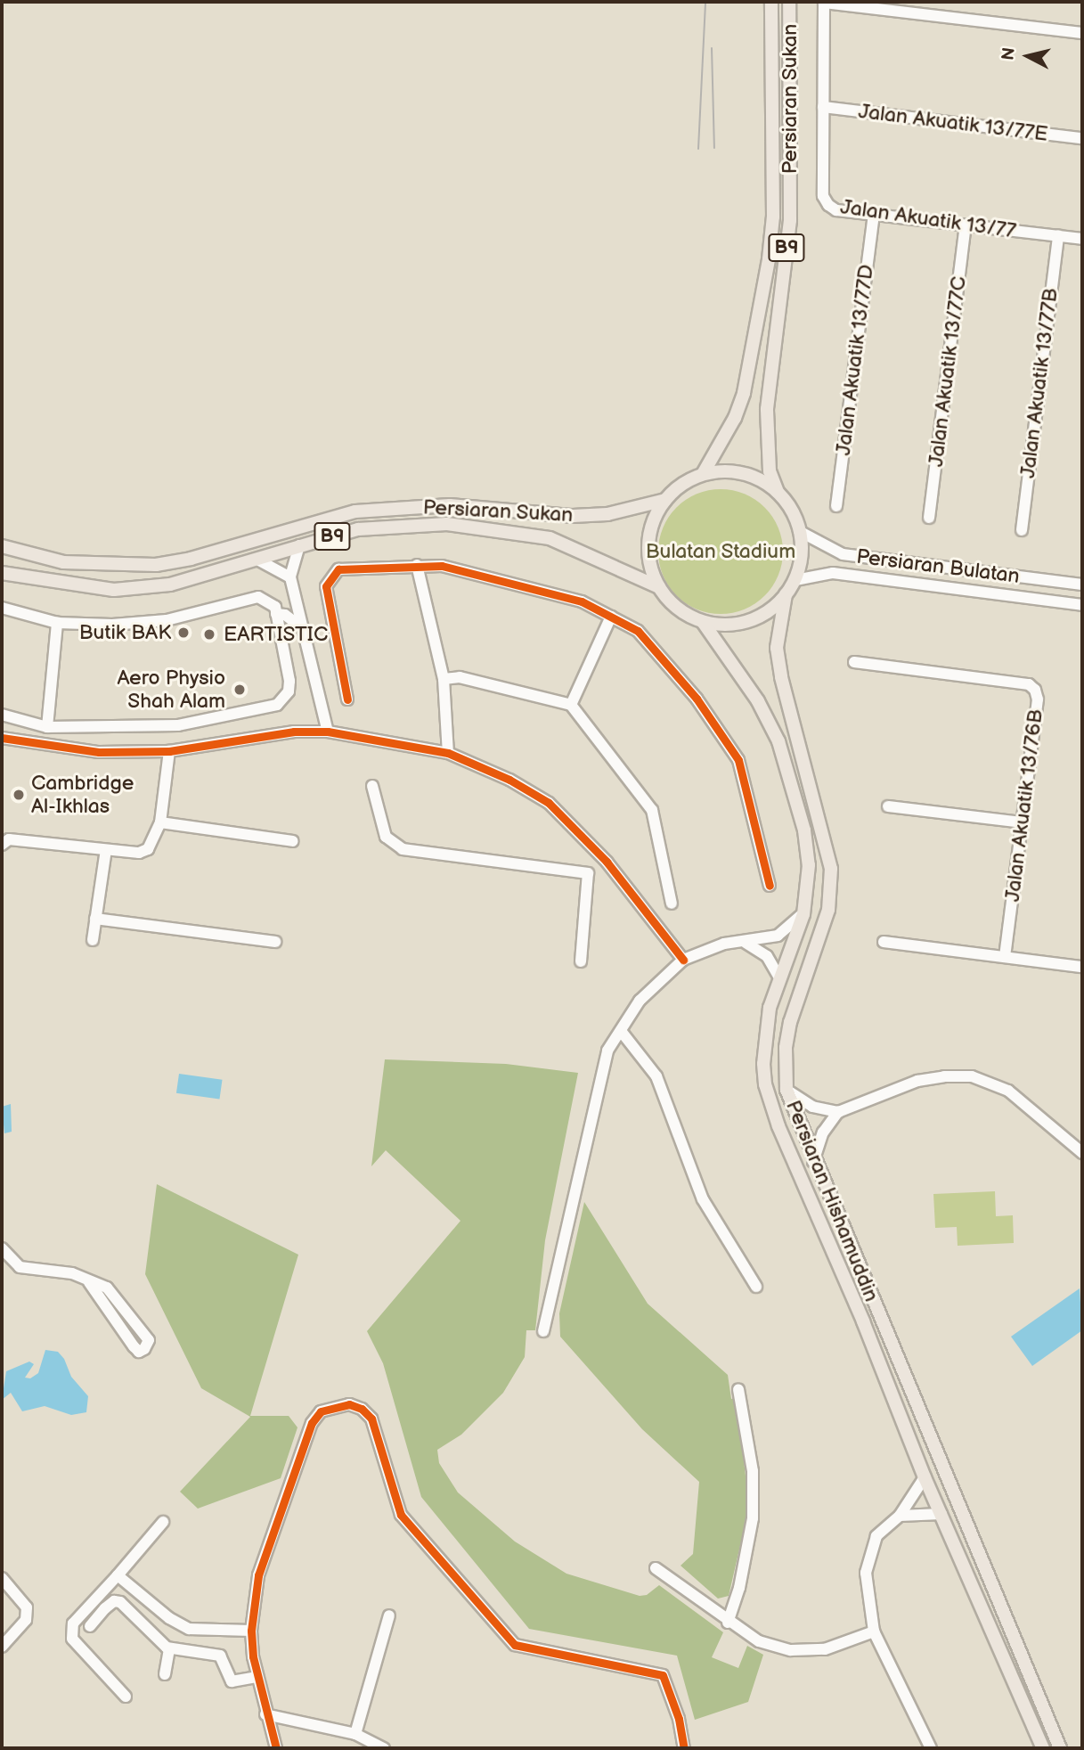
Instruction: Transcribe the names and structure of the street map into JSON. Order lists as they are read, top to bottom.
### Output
{
  "streets": {
    "main road": ["Persiaran Sukan", "B9", "Persiaran Hishamuddin"],
    "street": [
      "Jalan Akuatik 13/77E",
      "Jalan Akuatik 13/77",
      "Jalan Akuatik 13/77D",
      "Jalan Akuatik 13/77C",
      "Jalan Akuatik 13/77B",
      "Persiaran Bulatan",
      "Jalan Akuatik 13/76B"
    ]
  },
  "crossings": [
    ["Persiaran Sukan", "B9"],
    ["Persiaran Sukan", "Persiaran Bulatan"],
    ["Persiaran Sukan", "Persiaran Hishamuddin"],
    ["Jalan Akuatik 13/77E", "Jalan Akuatik 13/77"],
    ["Jalan Akuatik 13/77", "Jalan Akuatik 13/77D"],
    ["Jalan Akuatik 13/77", "Jalan Akuatik 13/77C"],
    ["Jalan Akuatik 13/77", "Jalan Akuatik 13/77B"],
    ["B9", "Persiaran Bulatan"],
    ["B9", "Persiaran Hishamuddin"],
    ["Persiaran Bulatan", "Persiaran Hishamuddin"]
  ],
  "parks": ["Bulatan Stadium"],
  "places": [
    "Butik BAK",
    "EARTISTIC",
    "Aero Physio Shah Alam",
    "Cambridge Al-Ikhlas"
  ],
  "north": "left"
}
